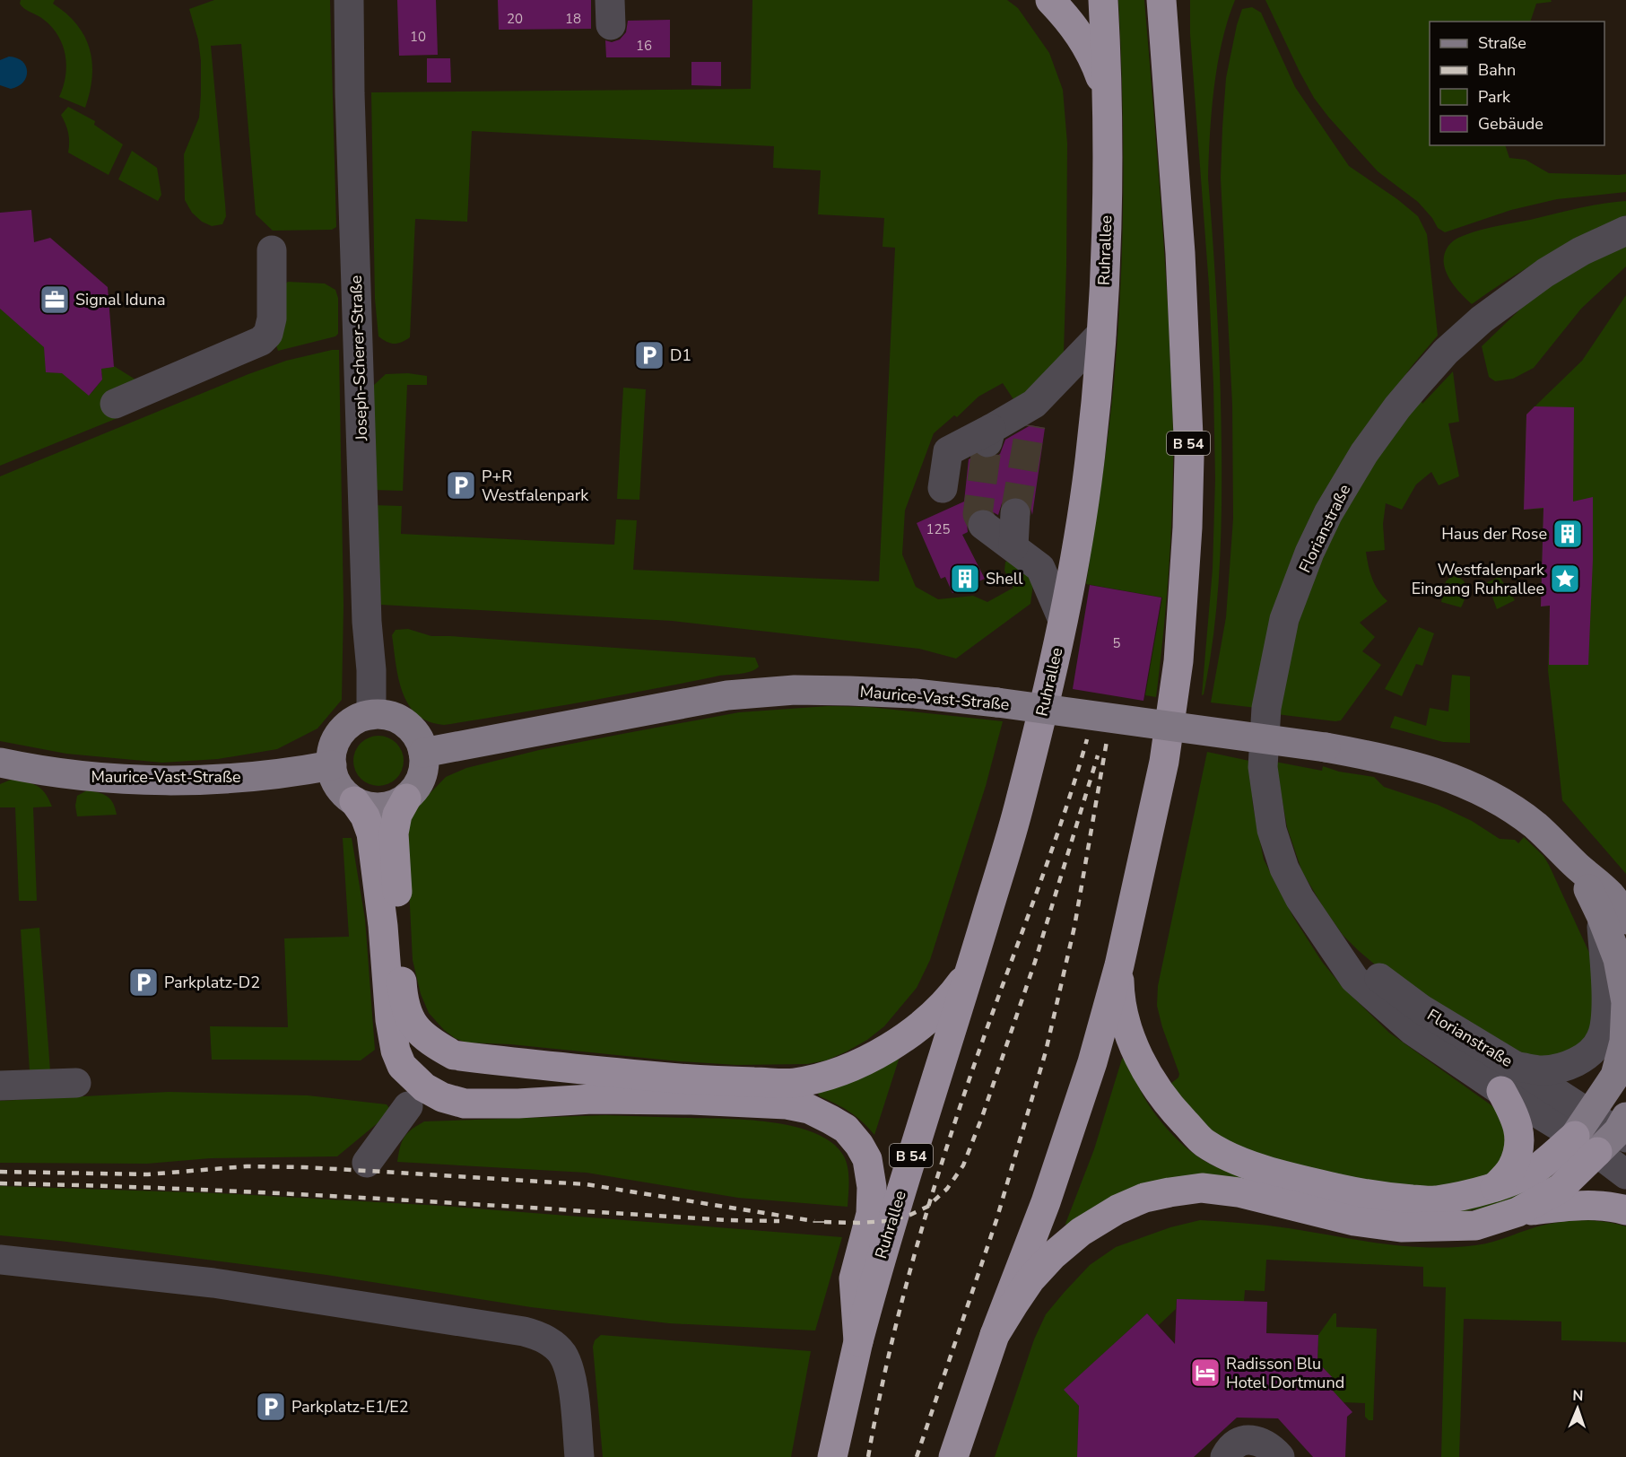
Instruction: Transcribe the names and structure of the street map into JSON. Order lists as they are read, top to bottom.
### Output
{
  "streets": {
    "highway": ["Ruhrallee", "B 54"],
    "main road": ["Maurice-Vast-Straße"],
    "street": ["Joseph-Scherer-Straße", "Florianstraße"]
  },
  "crossings": [
    ["Ruhrallee", "B 54"],
    ["Joseph-Scherer-Straße", "Maurice-Vast-Straße"],
    ["Florianstraße", "Maurice-Vast-Straße"]
  ],
  "places": {
    "office": ["Signal Iduna"],
    "parking": [
      "D1",
      "P+R Westfalenpark",
      "Parkplatz-D2",
      "Parkplatz-E1/E2"
    ],
    "building": ["Haus der Rose", "Shell"],
    "place": ["Westfalenpark Eingang Ruhrallee"],
    "hotel": ["Radisson Blu Hotel Dortmund"]
  },
  "house_numbers": [
    "20",
    "18",
    "10",
    "16",
    "125",
    "5"
  ],
  "legend": [
    "Straße",
    "Bahn",
    "Park",
    "Gebäude"
  ],
  "north": "top"
}
